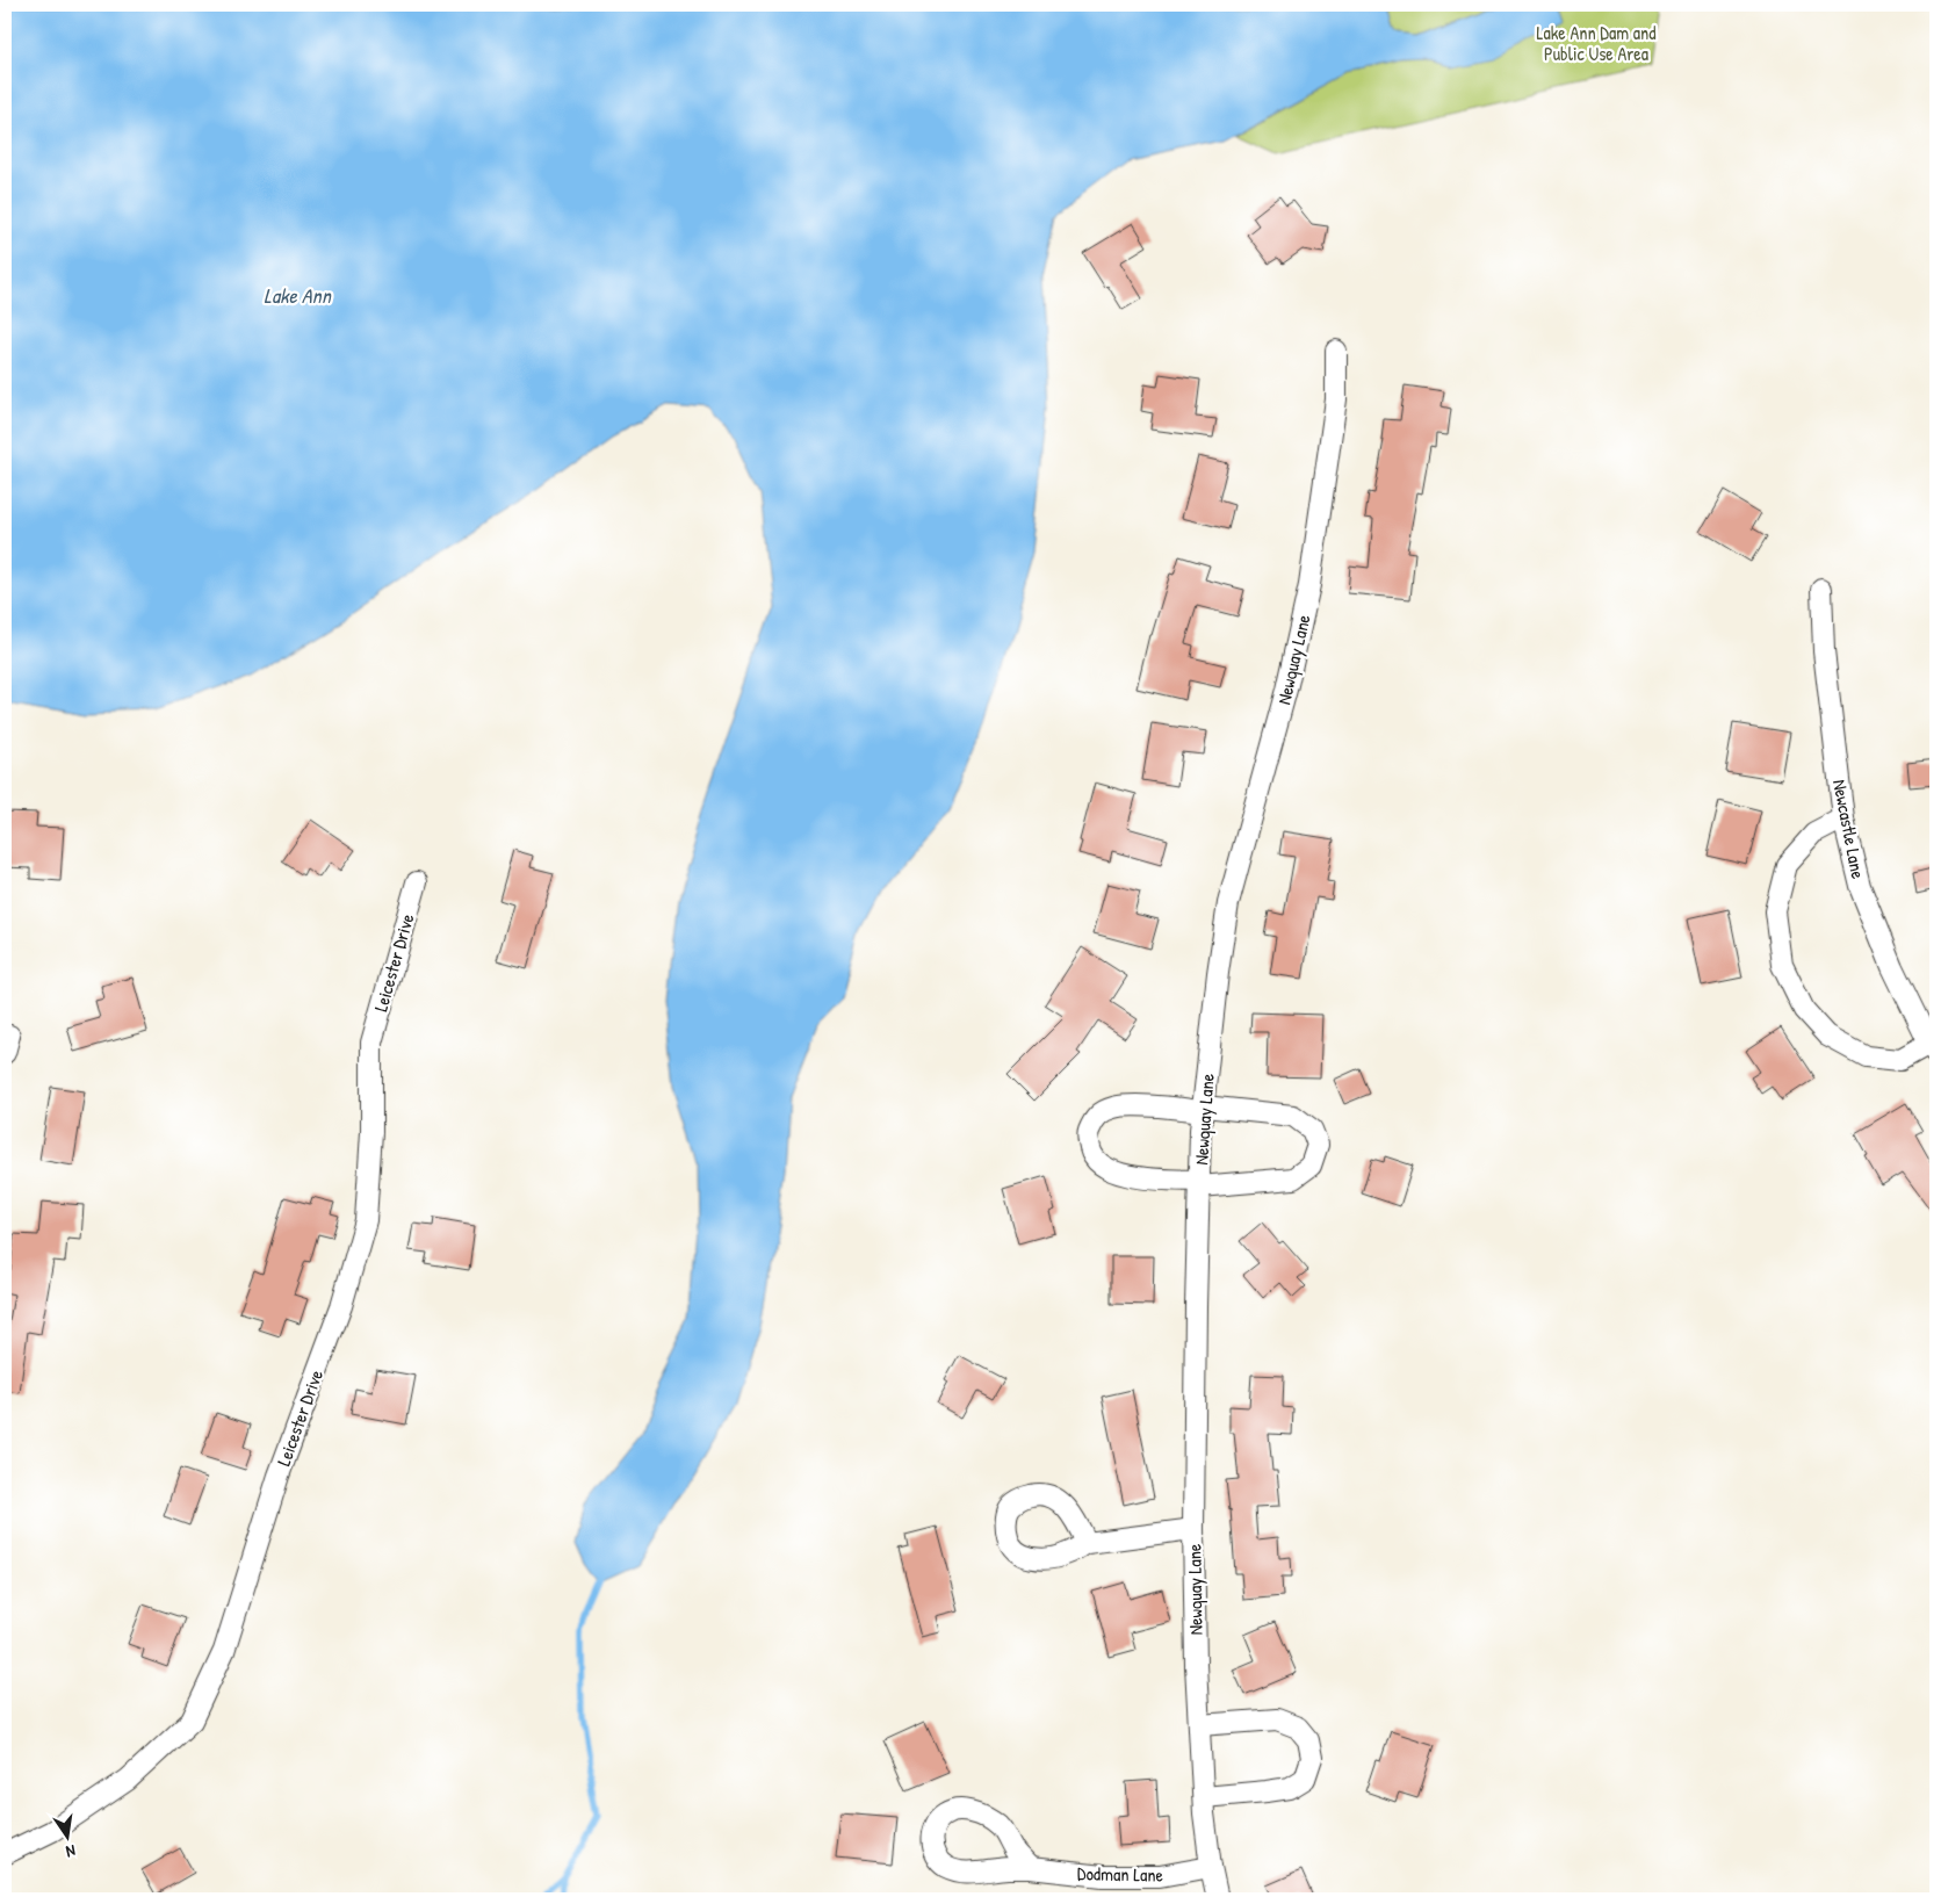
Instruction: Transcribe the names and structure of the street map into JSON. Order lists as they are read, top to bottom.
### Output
{
  "streets": {
    "street": [
      "Newquay Lane",
      "Newcastle Lane",
      "Leicester Drive",
      "Dodman Lane"
    ]
  },
  "crossings": [
    ["Newquay Lane", "Dodman Lane"]
  ],
  "water": ["Lake Ann"],
  "parks": ["Lake Ann Dam and Public Use Area"],
  "north": "bottom"
}
